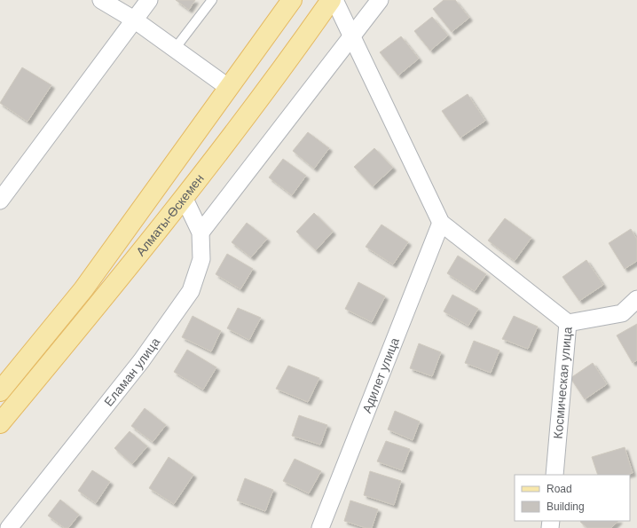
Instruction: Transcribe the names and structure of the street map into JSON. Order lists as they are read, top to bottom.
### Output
{
  "streets": {
    "main road": ["Алматы-Өскемен"],
    "street": ["Еламан улица", "Адилет улица", "Космическая улица"]
  },
  "crossings": [
    ["Алматы-Өскемен", "Еламан улица"]
  ],
  "legend": ["Road", "Building"]
}
